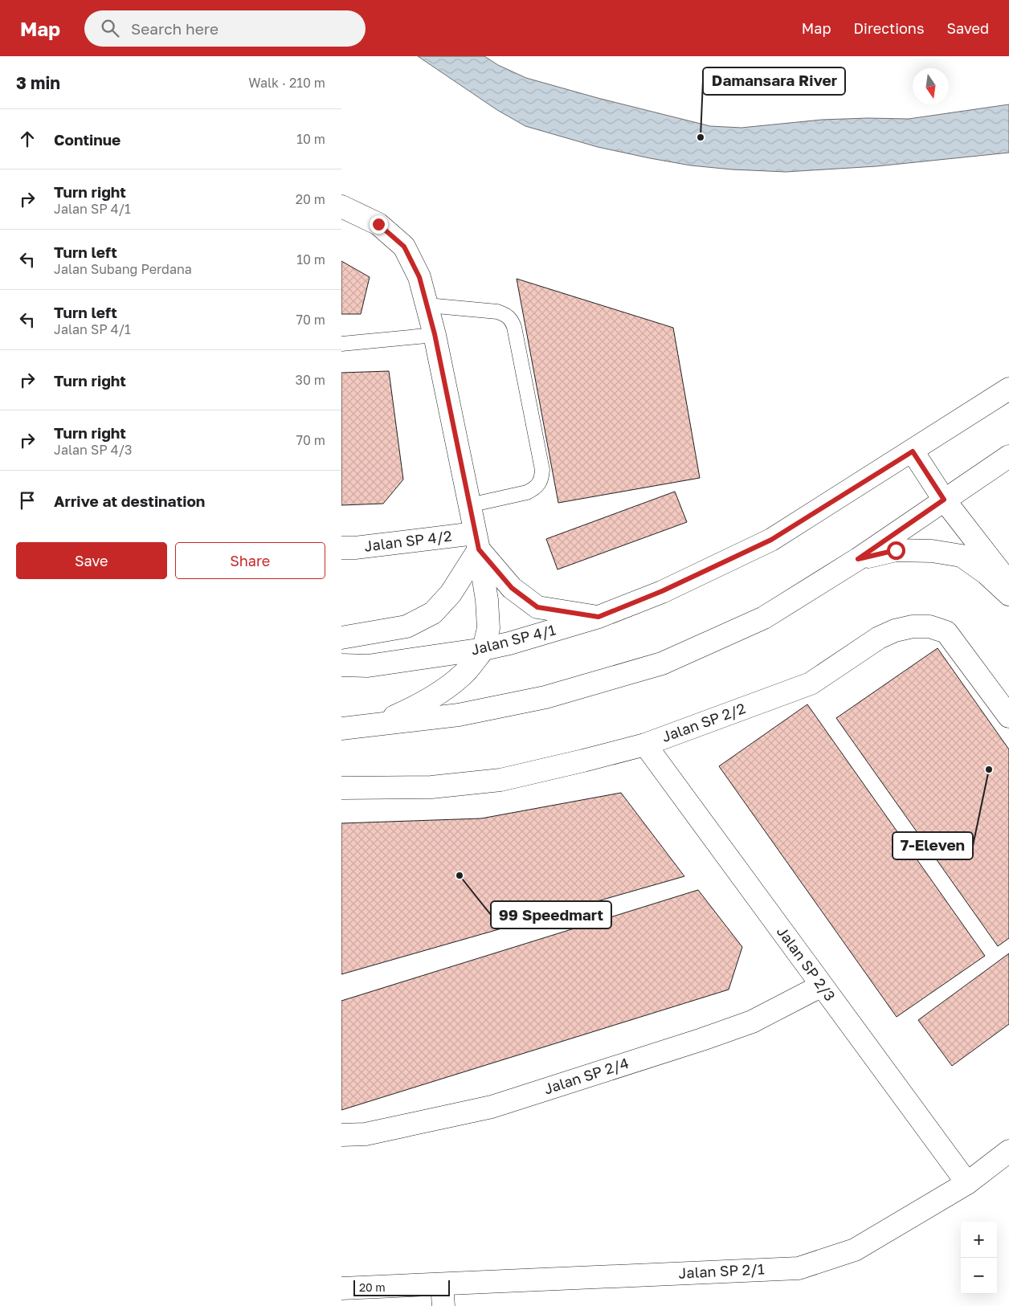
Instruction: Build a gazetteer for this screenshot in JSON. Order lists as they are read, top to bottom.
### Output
{
  "streets": {
    "street": [
      "Jalan SP 4/2",
      "Jalan SP 4/1",
      "Jalan SP 2/2",
      "Jalan SP 2/3",
      "Jalan SP 2/4",
      "Jalan SP 2/1"
    ]
  },
  "crossings": [
    ["Jalan SP 2/2", "Jalan SP 2/3"],
    ["Jalan SP 2/3", "Jalan SP 2/4"],
    ["Jalan SP 2/3", "Jalan SP 2/1"]
  ],
  "places": ["Damansara River", "7-Eleven", "99 Speedmart"],
  "scale_bar": "20 m",
  "north": "bottom",
  "page": {
    "header": "Map",
    "search": "Search here",
    "nav": ["Map", "Directions", "Saved"],
    "heading": ["3 min", "Walk · 210 m"],
    "list": [
      ["Continue", "10 m"],
      ["Turn right", "Jalan SP 4/1", "20 m"],
      ["Turn left", "Jalan Subang Perdana", "10 m"],
      ["Turn left", "Jalan SP 4/1", "70 m"],
      ["Turn right", "30 m"],
      ["Turn right", "Jalan SP 4/3", "70 m"],
      "Arrive at destination"
    ],
    "buttons": ["Save", "Share"],
    "map_buttons": ["+", "−"],
    "scale": "20 m"
  }
}
